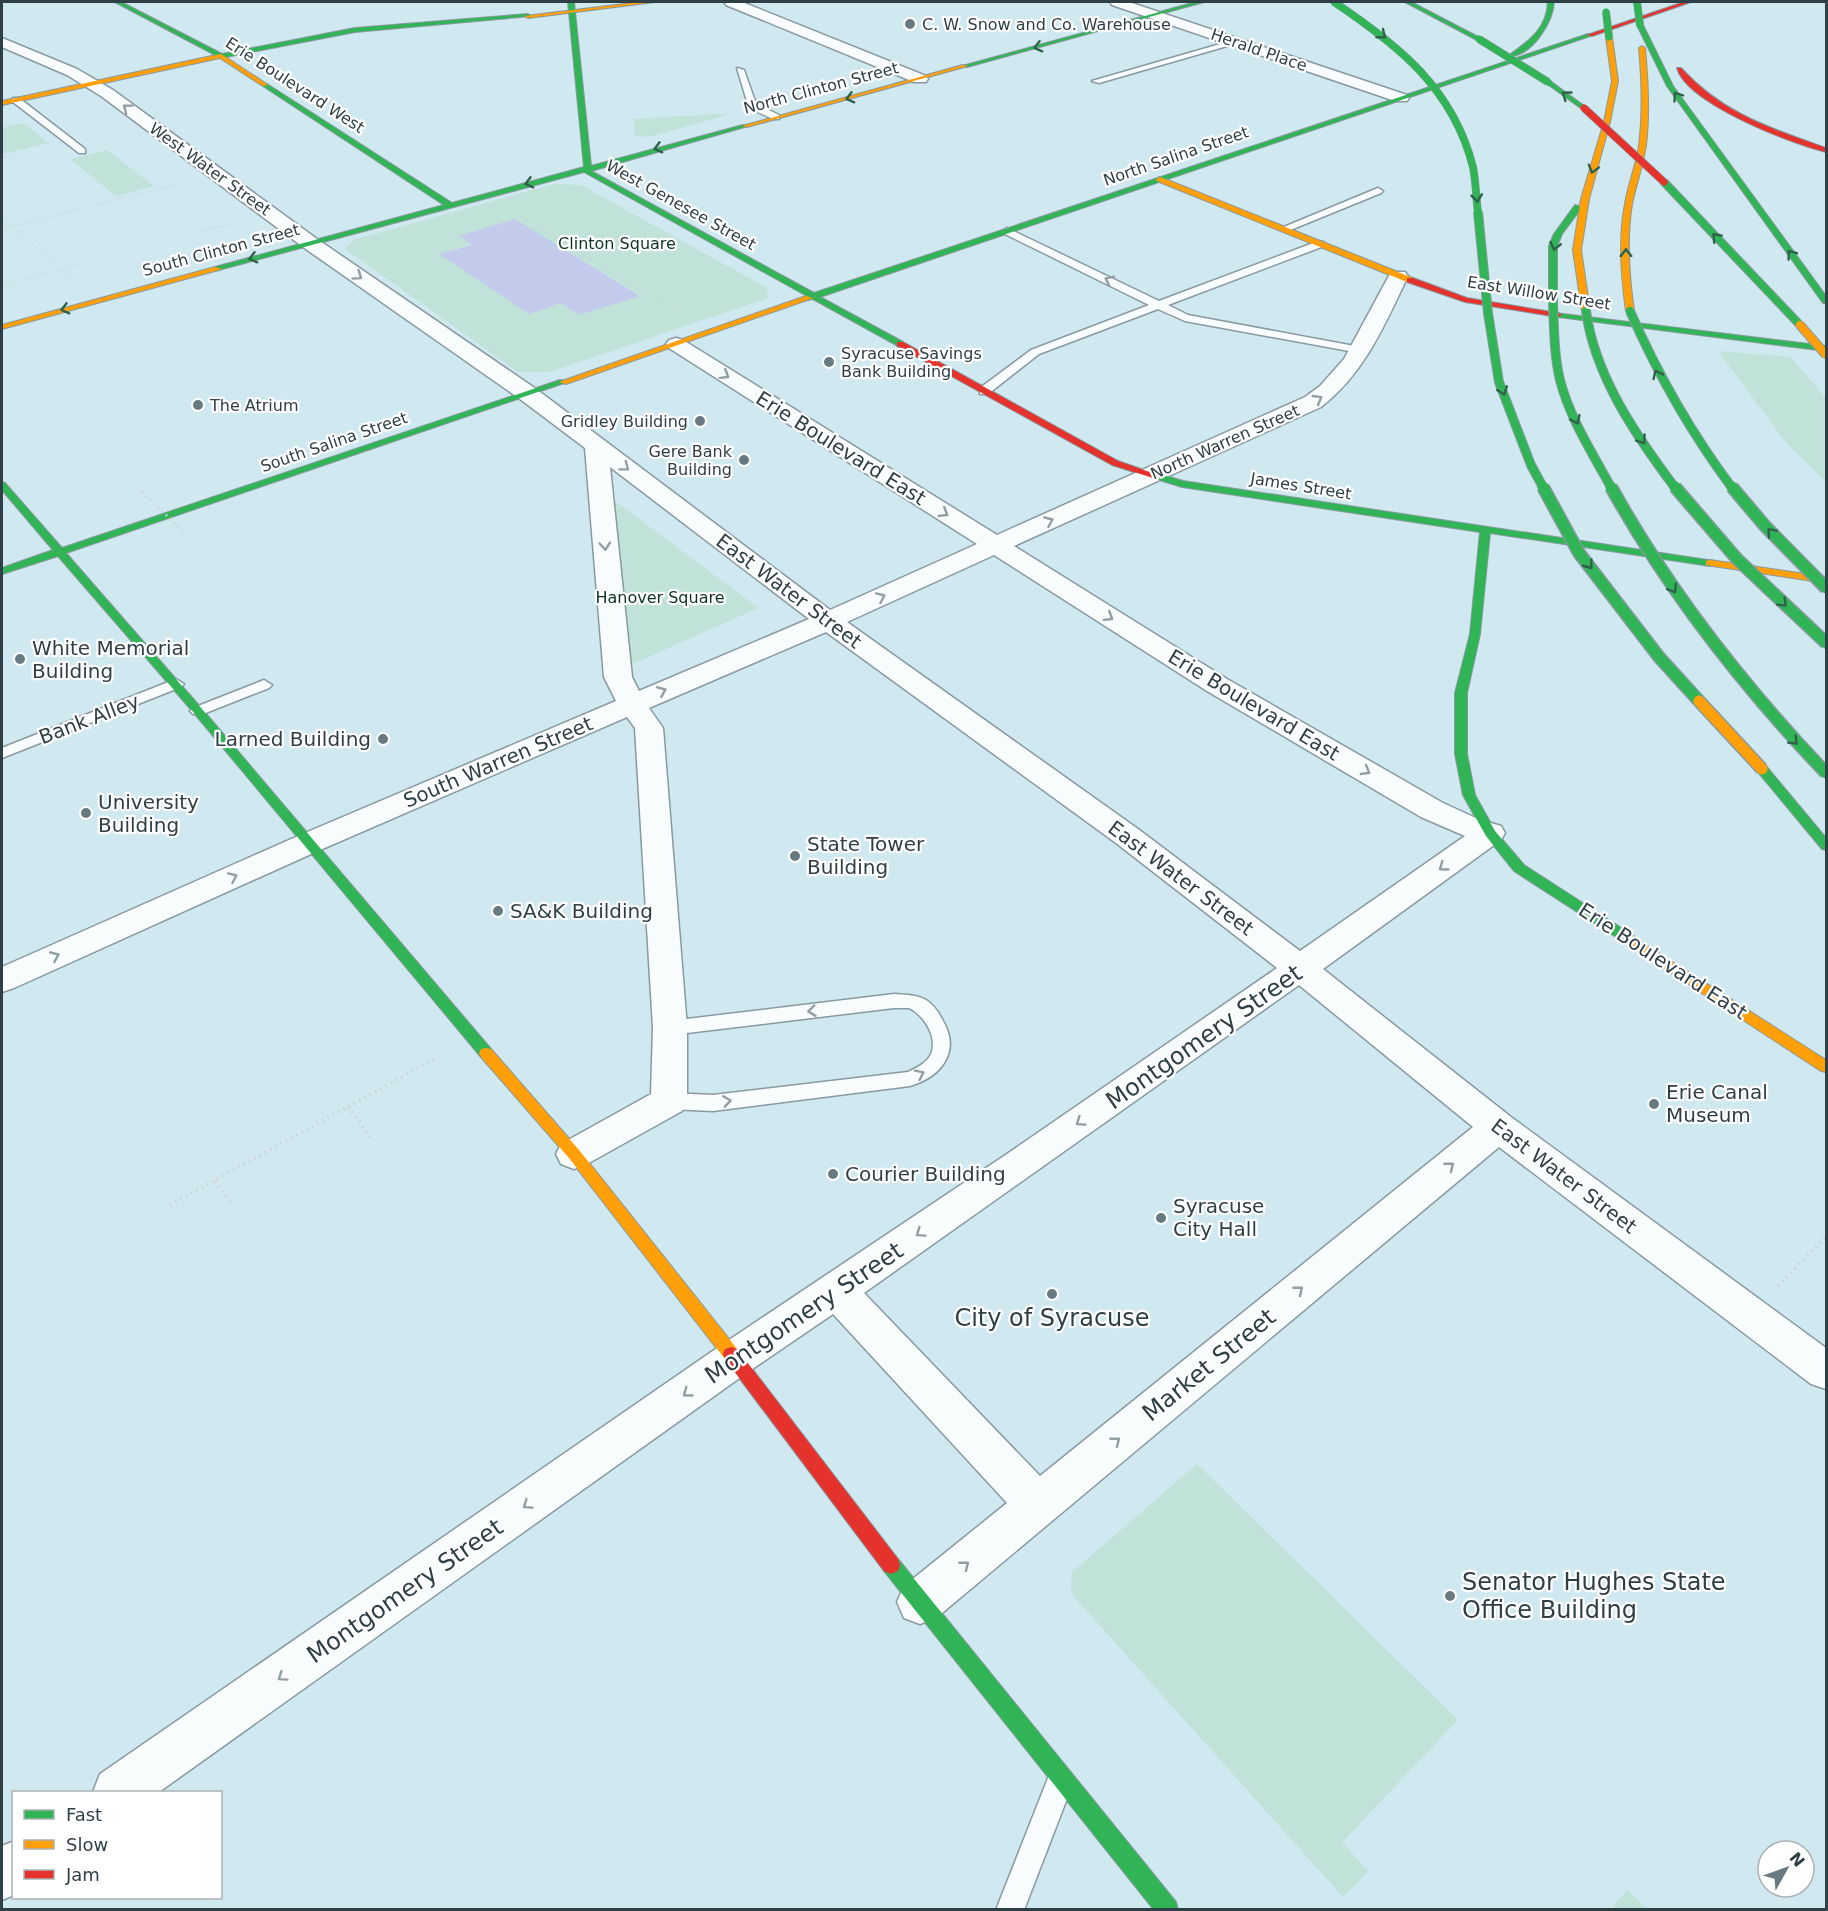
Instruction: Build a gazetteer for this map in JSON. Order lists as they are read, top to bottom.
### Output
{
  "streets": {
    "main road": [
      "Erie Boulevard West",
      "North Clinton Street",
      "North Salina Street",
      "West Genesee Street",
      "South Clinton Street",
      "East Willow Street",
      "South Salina Street",
      "Erie Boulevard East",
      "James Street"
    ],
    "street": [
      "Herald Place",
      "West Water Street",
      "North Warren Street",
      "East Water Street",
      "South Warren Street",
      "Montgomery Street",
      "Market Street"
    ],
    "lane": ["Bank Alley"]
  },
  "crossings": [
    ["Herald Place", "North Clinton Street"],
    ["Herald Place", "North Salina Street"],
    ["Erie Boulevard West", "North Clinton Street"],
    ["Erie Boulevard West", "South Clinton Street"],
    ["North Clinton Street", "West Genesee Street"],
    ["North Clinton Street", "South Clinton Street"],
    ["North Salina Street", "West Genesee Street"],
    ["North Salina Street", "East Willow Street"],
    ["North Salina Street", "South Salina Street"],
    ["North Salina Street", "Erie Boulevard East"],
    ["North Salina Street", "James Street"],
    ["West Water Street", "South Clinton Street"],
    ["West Water Street", "South Salina Street"],
    ["West Water Street", "East Water Street"],
    ["West Genesee Street", "James Street"],
    ["East Willow Street", "North Warren Street"],
    ["South Salina Street", "Erie Boulevard East"],
    ["South Salina Street", "East Water Street"],
    ["North Warren Street", "Erie Boulevard East"],
    ["North Warren Street", "James Street"],
    ["North Warren Street", "South Warren Street"],
    ["Erie Boulevard East", "South Warren Street"],
    ["Erie Boulevard East", "Montgomery Street"],
    ["East Water Street", "South Warren Street"],
    ["East Water Street", "Montgomery Street"],
    ["East Water Street", "Market Street"]
  ],
  "one_way": [
    "North Clinton Street",
    "South Clinton Street",
    "North Warren Street",
    "Erie Boulevard East",
    "South Warren Street",
    "Montgomery Street",
    "Market Street"
  ],
  "parks": ["Clinton Square", "Hanover Square"],
  "places": [
    "C. W. Snow and Co. Warehouse",
    "Syracuse Savings Bank Building",
    "The Atrium",
    "Gridley Building",
    "Gere Bank Building",
    "White Memorial Building",
    "Larned Building",
    "University Building",
    "State Tower Building",
    "SA&K Building",
    "Erie Canal Museum",
    "Courier Building",
    "Syracuse City Hall",
    "City of Syracuse",
    "Senator Hughes State Office Building"
  ],
  "legend": ["Fast", "Slow", "Jam"],
  "north": "top right"
}
